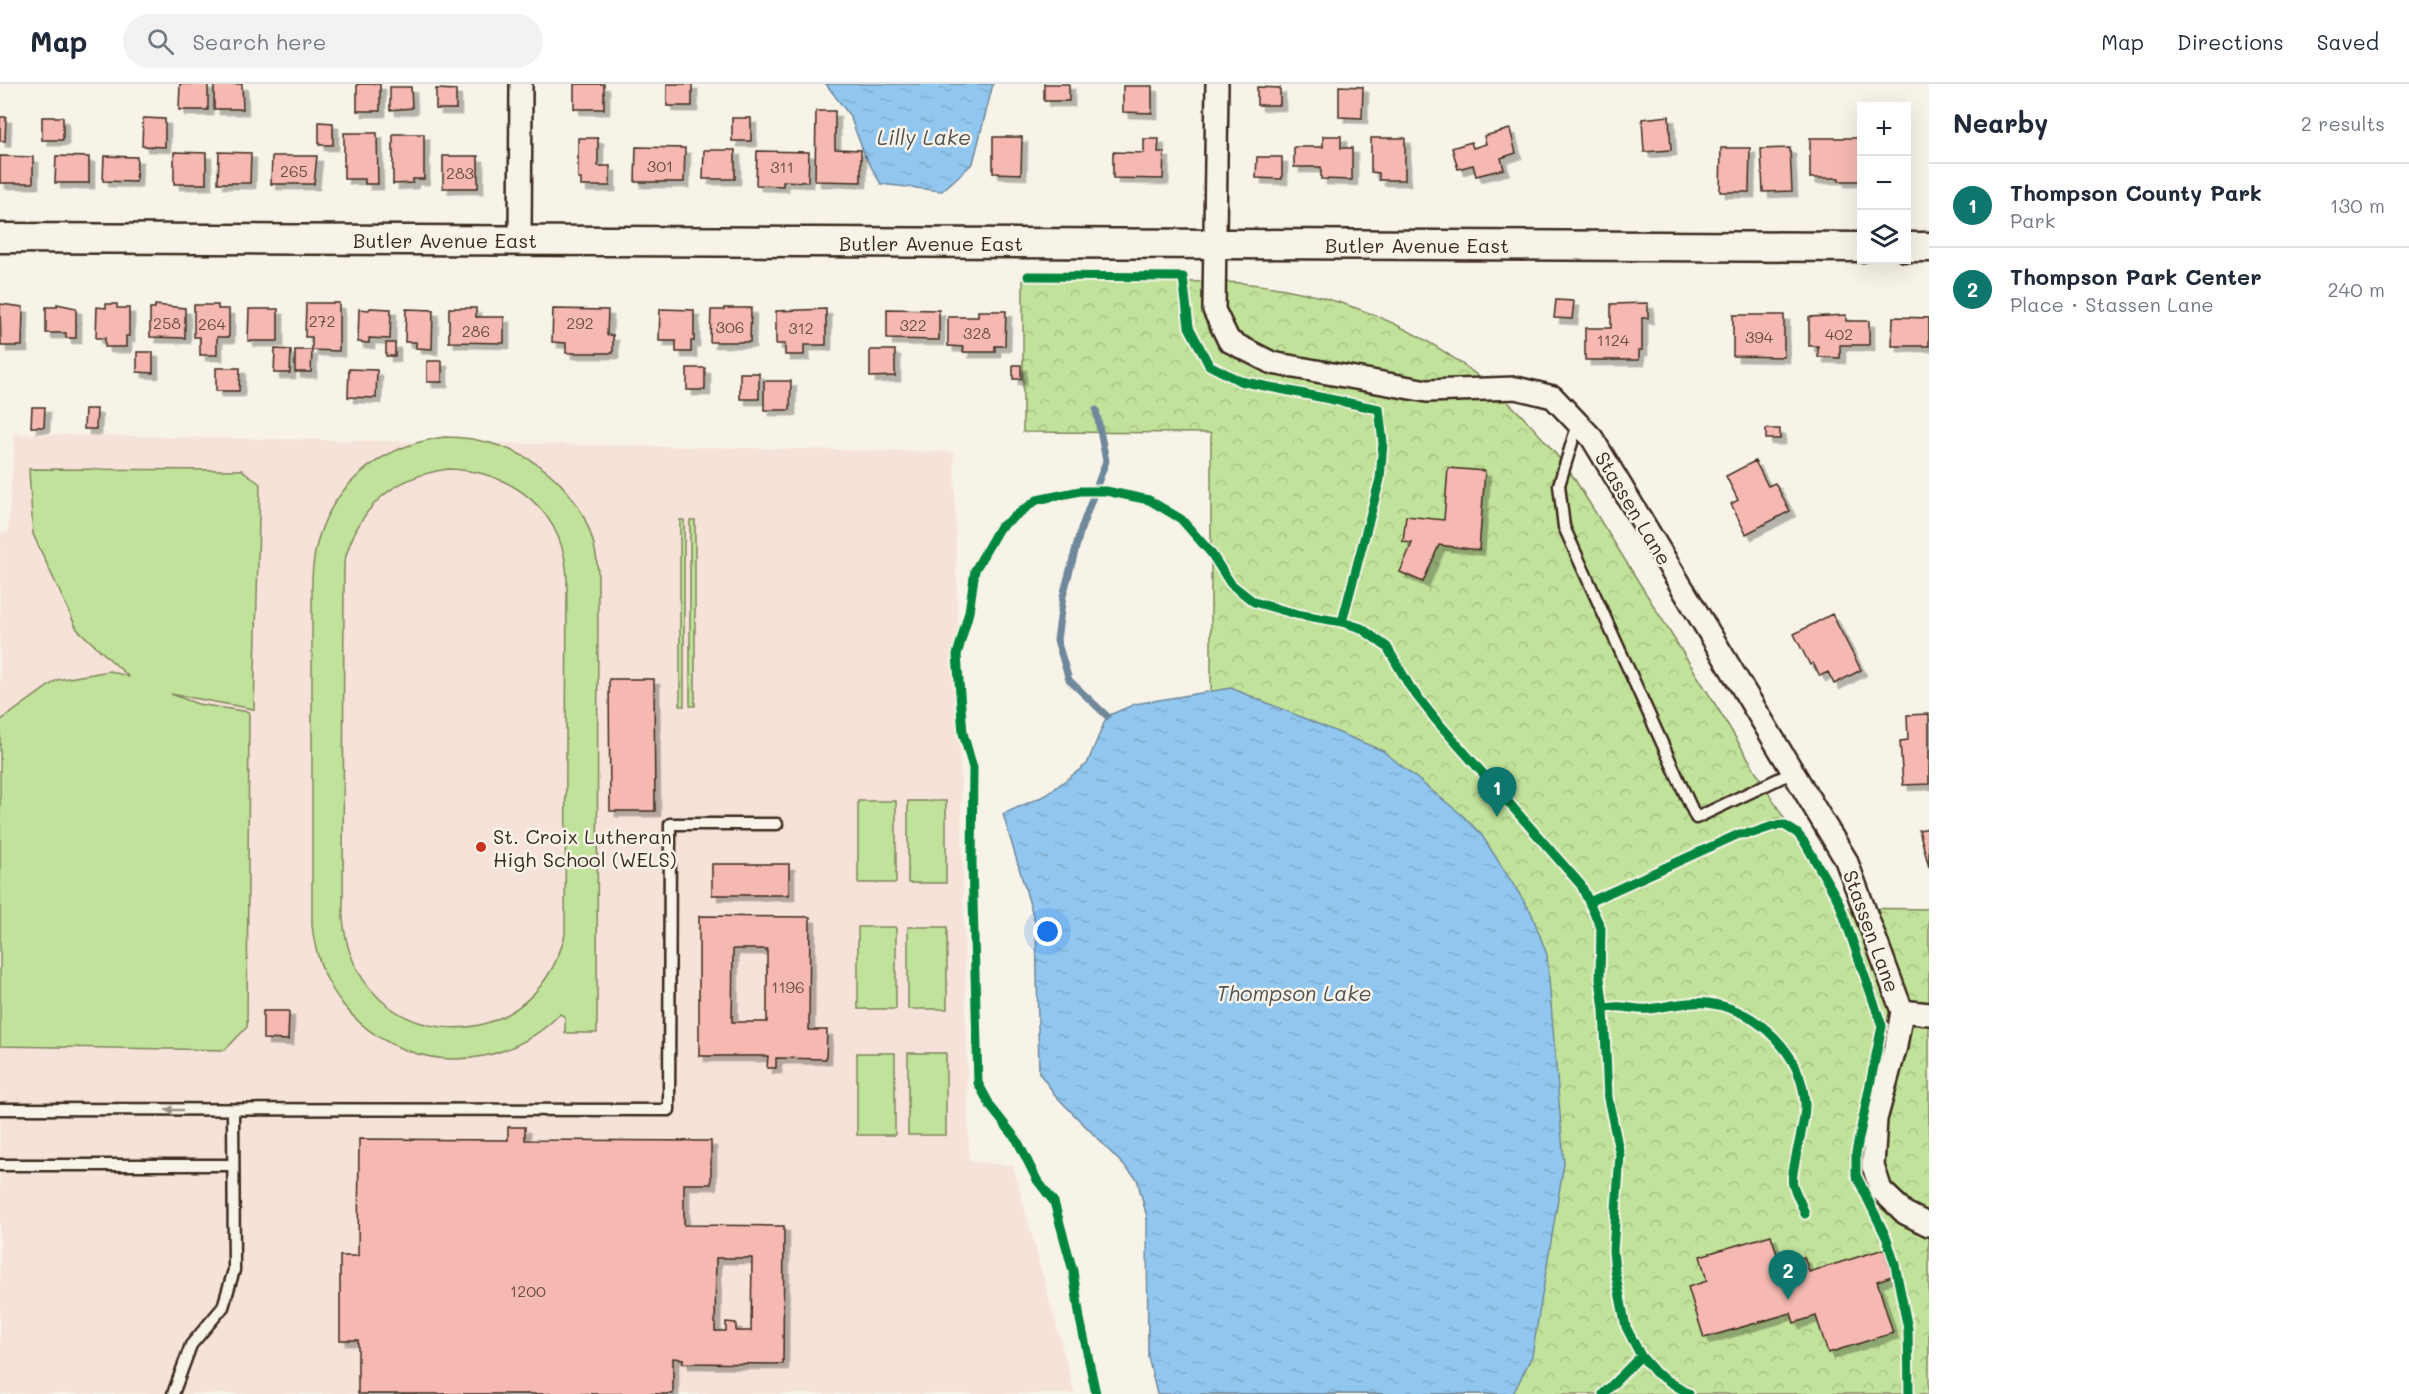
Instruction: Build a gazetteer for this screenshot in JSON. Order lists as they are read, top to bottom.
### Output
{
  "streets": {
    "street": ["Butler Avenue East", "Stassen Lane"]
  },
  "crossings": [
    ["Butler Avenue East", "Stassen Lane"]
  ],
  "water": ["Lilly Lake", "Thompson Lake"],
  "places": ["St. Croix Lutheran High School (WELS)"],
  "house_numbers": [
    "301",
    "311",
    "265",
    "283",
    "272",
    "258",
    "292",
    "264",
    "322",
    "306",
    "312",
    "286",
    "328",
    "402",
    "394",
    "1124",
    "1196",
    "1200"
  ],
  "page": {
    "header": "Map",
    "search": "Search here",
    "nav": ["Map", "Directions", "Saved"],
    "heading": ["Nearby", "2 results"],
    "map_buttons": ["+", "−"],
    "list": [
      {
        "mark": "1",
        "name": "Thompson County Park",
        "note": "Park",
        "value": "130 m"
      },
      {
        "mark": "2",
        "name": "Thompson Park Center",
        "note": "Place · Stassen Lane",
        "value": "240 m"
      }
    ],
    "pins": ["1", "2"]
  }
}
